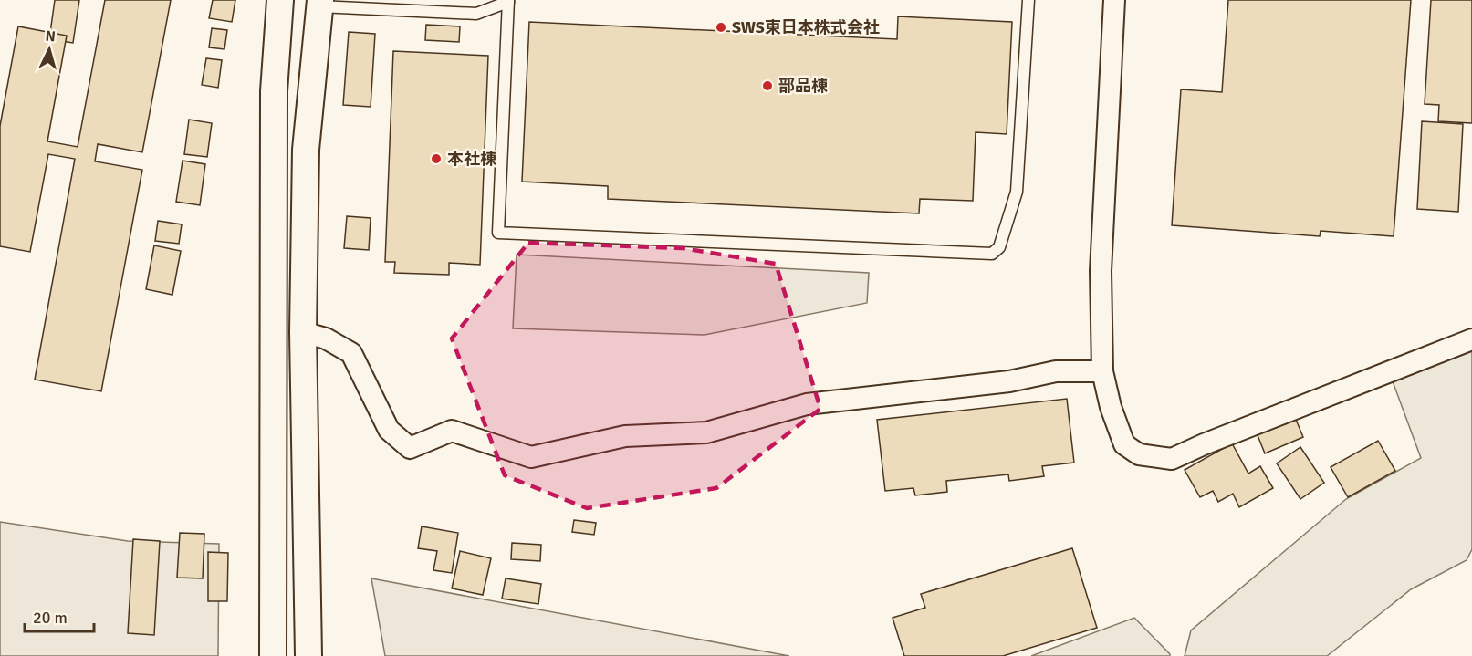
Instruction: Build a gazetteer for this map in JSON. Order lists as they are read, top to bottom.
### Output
{
  "places": ["SWS東日本株式会社", "部品棟", "本社棟"],
  "scale_bar": "20 m",
  "north": "top"
}
